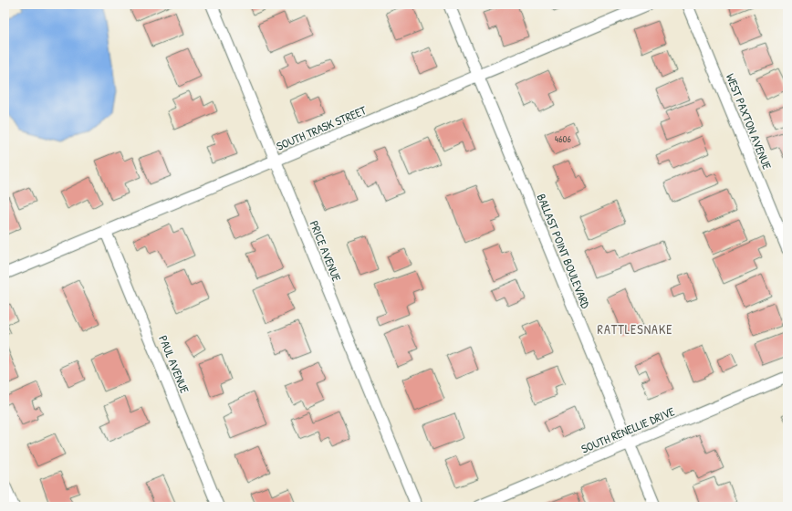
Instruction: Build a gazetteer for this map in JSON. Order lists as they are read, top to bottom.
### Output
{
  "streets": {
    "street": [
      "WEST PAXTON AVENUE",
      "SOUTH TRASK STREET",
      "PRICE AVENUE",
      "BALLAST POINT BOULEVARD",
      "PAUL AVENUE",
      "SOUTH RENELLIE DRIVE"
    ]
  },
  "crossings": [
    ["SOUTH TRASK STREET", "PRICE AVENUE"],
    ["SOUTH TRASK STREET", "BALLAST POINT BOULEVARD"],
    ["SOUTH TRASK STREET", "PAUL AVENUE"],
    ["BALLAST POINT BOULEVARD", "SOUTH RENELLIE DRIVE"]
  ],
  "districts": ["RATTLESNAKE"],
  "house_numbers": ["4606"]
}
